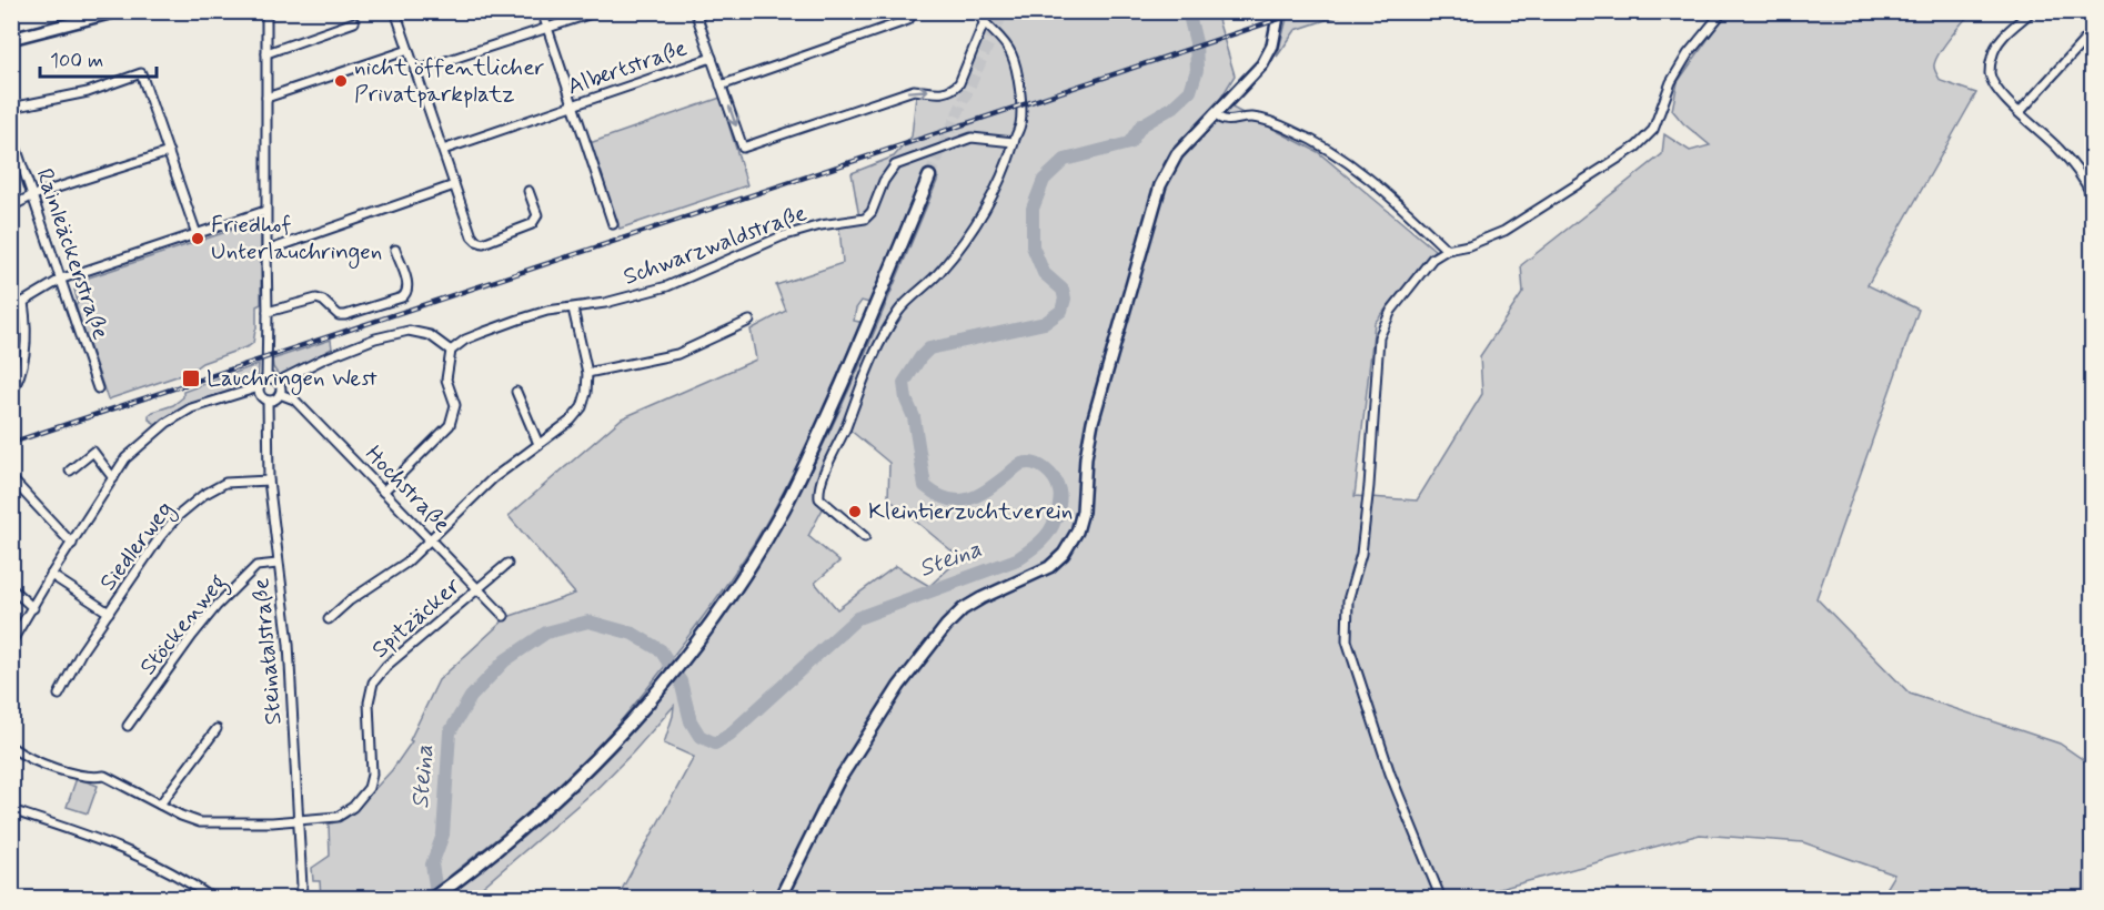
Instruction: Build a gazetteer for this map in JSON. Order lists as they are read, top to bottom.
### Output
{
  "streets": {
    "street": [
      "Albertstraße",
      "Schwarzwaldstraße",
      "Rainleäckerstraße",
      "Hochstraße",
      "Siedlerweg",
      "Spitzäcker",
      "Stöckenweg",
      "Steinatalstraße"
    ]
  },
  "crossings": [
    ["Hochstraße", "Spitzäcker"],
    ["Hochstraße", "Steinatalstraße"],
    ["Siedlerweg", "Steinatalstraße"],
    ["Spitzäcker", "Steinatalstraße"],
    ["Stöckenweg", "Steinatalstraße"]
  ],
  "water": ["Steina"],
  "places": {
    "other": ["nicht öffentlicher Privatparkplatz", "Friedhof Unterlauchringen", "Kleintierzuchtverein"],
    "transit": ["Lauchringen West"]
  },
  "scale_bar": "100 m"
}
